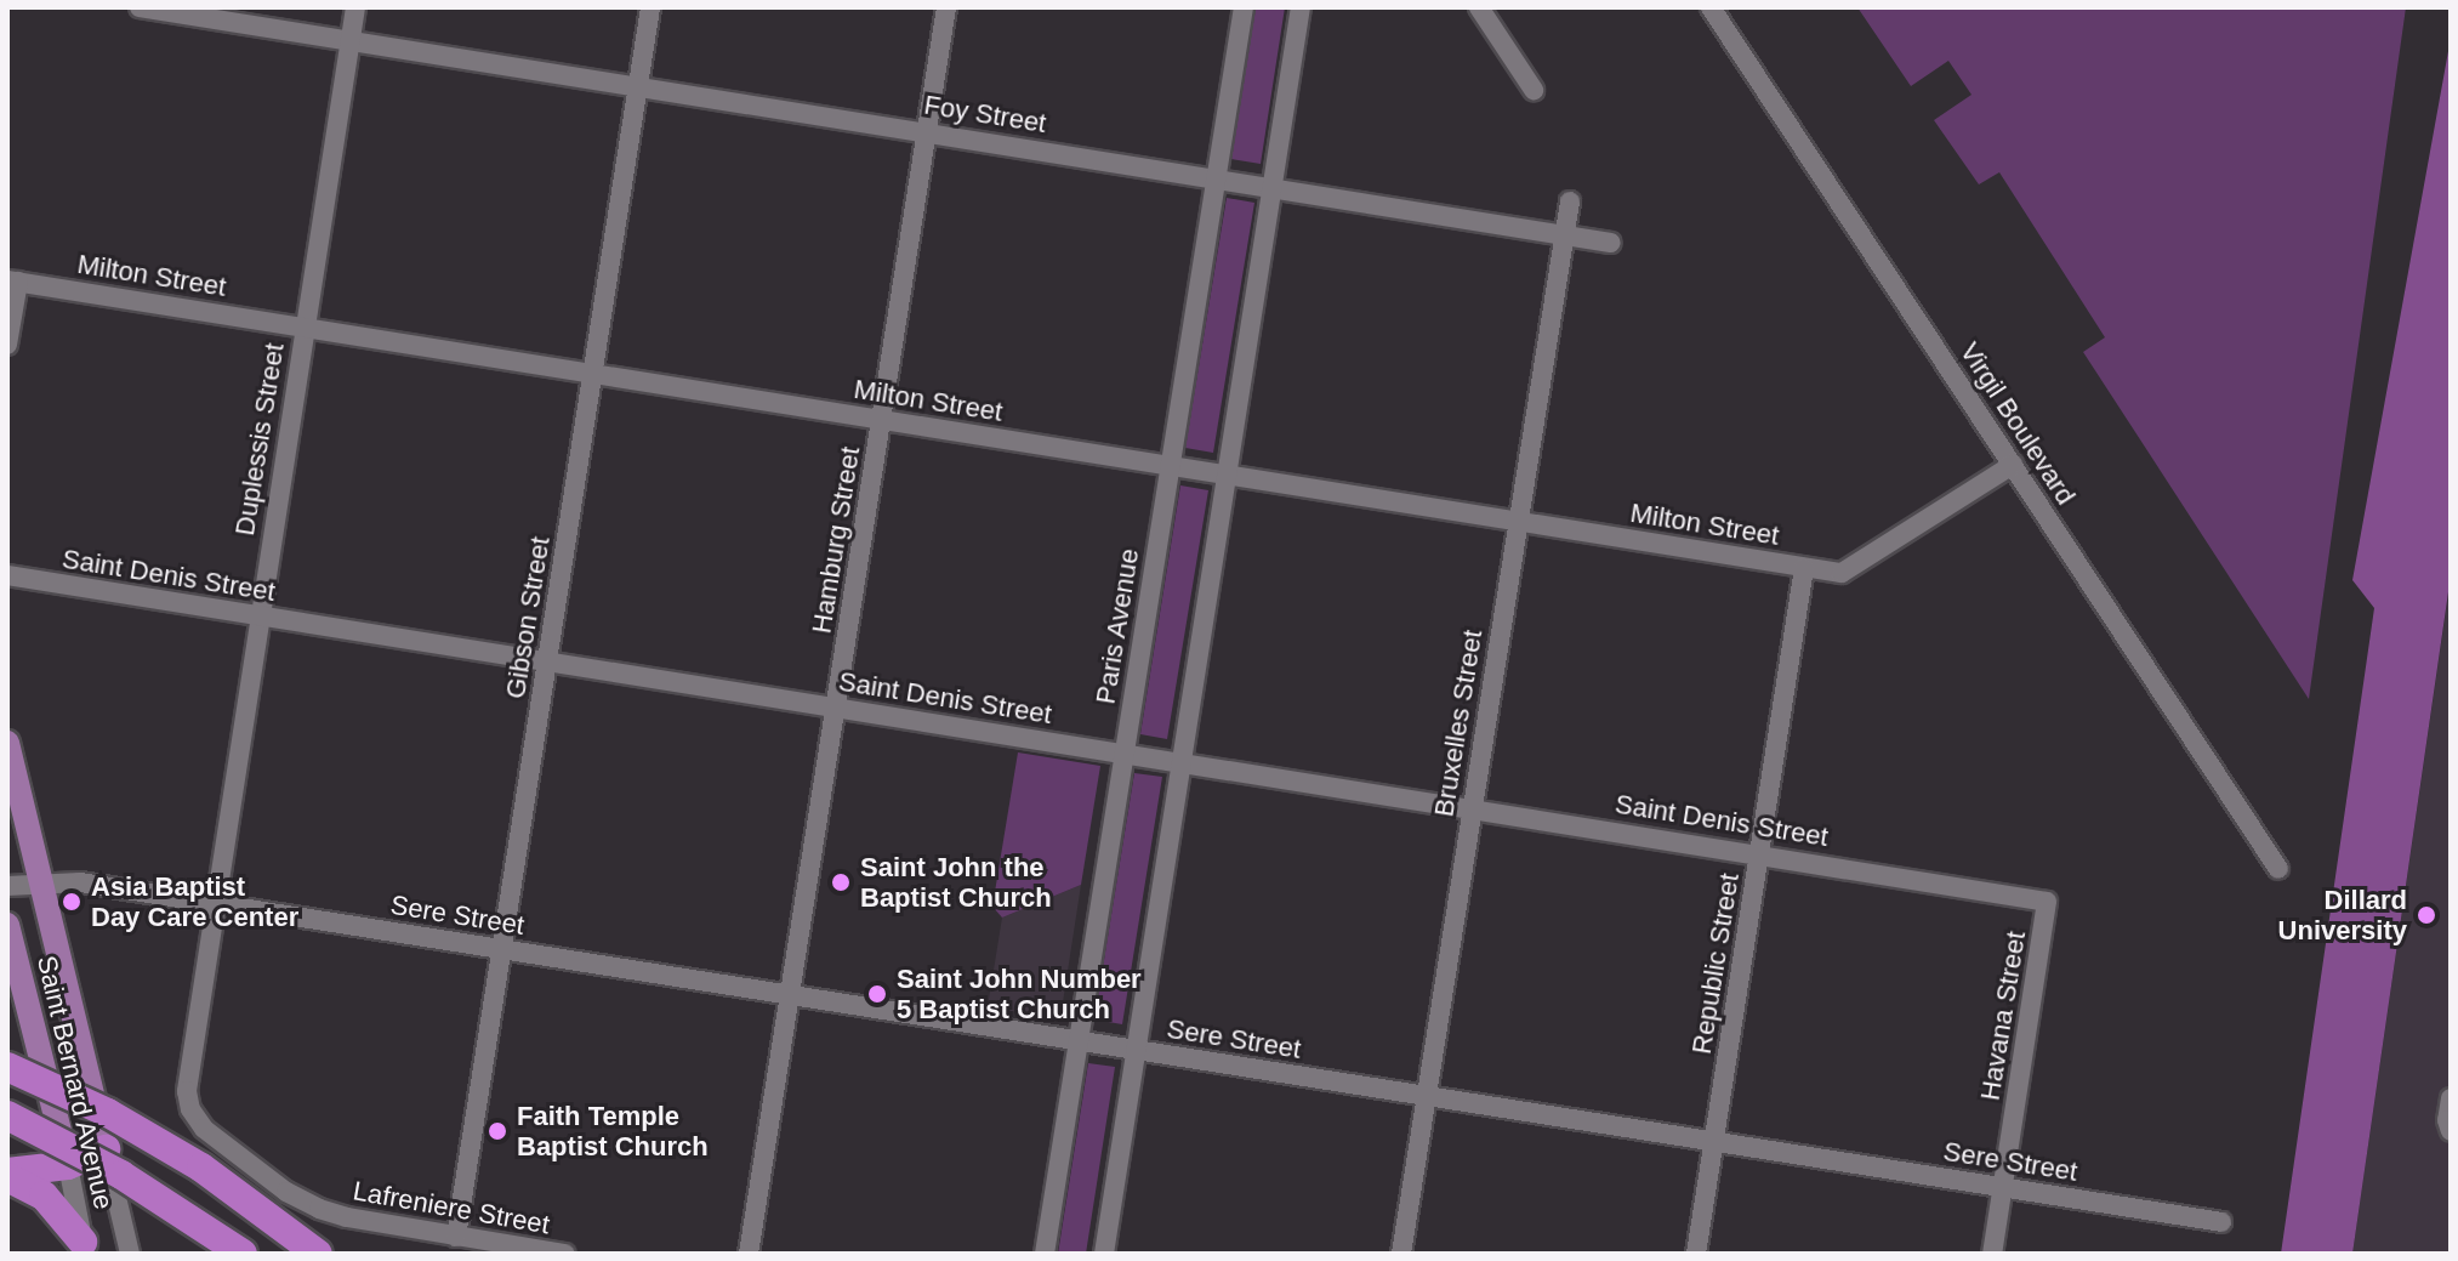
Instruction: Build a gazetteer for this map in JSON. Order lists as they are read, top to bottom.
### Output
{
  "streets": {
    "main road": ["Saint Bernard Avenue"],
    "street": [
      "Foy Street",
      "Milton Street",
      "Virgil Boulevard",
      "Duplessis Street",
      "Hamburg Street",
      "Saint Denis Street",
      "Gibson Street",
      "Paris Avenue",
      "Bruxelles Street",
      "Sere Street",
      "Republic Street",
      "Havana Street",
      "Lafreniere Street"
    ]
  },
  "crossings": [
    ["Foy Street", "Duplessis Street"],
    ["Foy Street", "Hamburg Street"],
    ["Foy Street", "Gibson Street"],
    ["Foy Street", "Paris Avenue"],
    ["Foy Street", "Bruxelles Street"],
    ["Milton Street", "Virgil Boulevard"],
    ["Milton Street", "Duplessis Street"],
    ["Milton Street", "Hamburg Street"],
    ["Milton Street", "Gibson Street"],
    ["Milton Street", "Paris Avenue"],
    ["Milton Street", "Bruxelles Street"],
    ["Milton Street", "Republic Street"],
    ["Duplessis Street", "Saint Denis Street"],
    ["Duplessis Street", "Sere Street"],
    ["Duplessis Street", "Lafreniere Street"],
    ["Hamburg Street", "Saint Denis Street"],
    ["Hamburg Street", "Sere Street"],
    ["Saint Denis Street", "Gibson Street"],
    ["Saint Denis Street", "Paris Avenue"],
    ["Saint Denis Street", "Bruxelles Street"],
    ["Saint Denis Street", "Republic Street"],
    ["Saint Denis Street", "Havana Street"],
    ["Gibson Street", "Sere Street"],
    ["Gibson Street", "Lafreniere Street"],
    ["Paris Avenue", "Sere Street"],
    ["Bruxelles Street", "Sere Street"],
    ["Sere Street", "Republic Street"],
    ["Sere Street", "Havana Street"],
    ["Sere Street", "Saint Bernard Avenue"]
  ],
  "places": [
    "Saint John the Baptist Church",
    "Asia Baptist Day Care Center",
    "Dillard University",
    "Saint John Number 5 Baptist Church",
    "Faith Temple Baptist Church"
  ]
}
